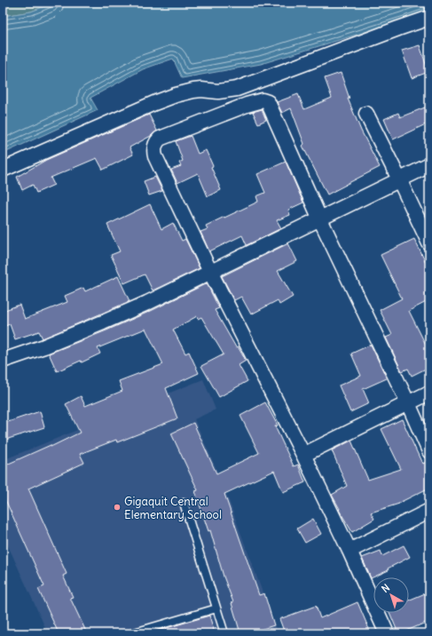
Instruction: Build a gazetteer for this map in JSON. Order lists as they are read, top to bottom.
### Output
{
  "places": ["Gigaquit Central Elementary School"],
  "north": "top left"
}
